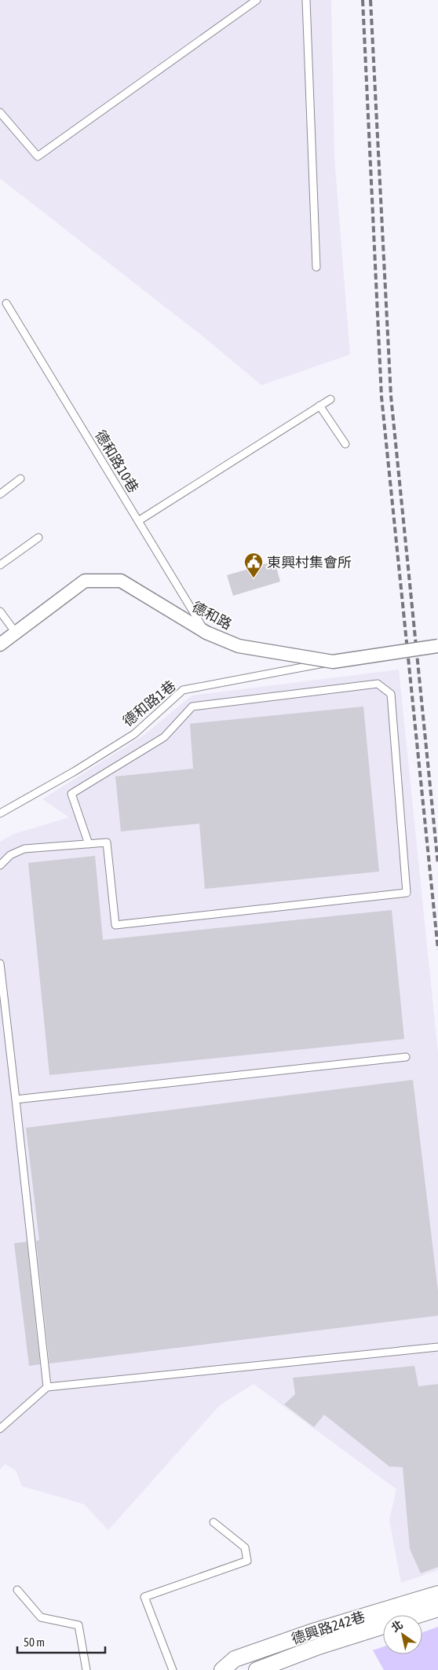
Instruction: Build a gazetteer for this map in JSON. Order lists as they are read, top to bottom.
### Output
{
  "streets": {
    "street": ["德和路", "德興路242巷"],
    "lane": ["德和路10巷", "德和路1巷"]
  },
  "crossings": [
    ["德和路10巷", "德和路"],
    ["德和路", "德和路1巷"]
  ],
  "places": {
    "public building": ["東興村集會所"]
  },
  "scale_bar": "50 m",
  "north": "top left"
}
